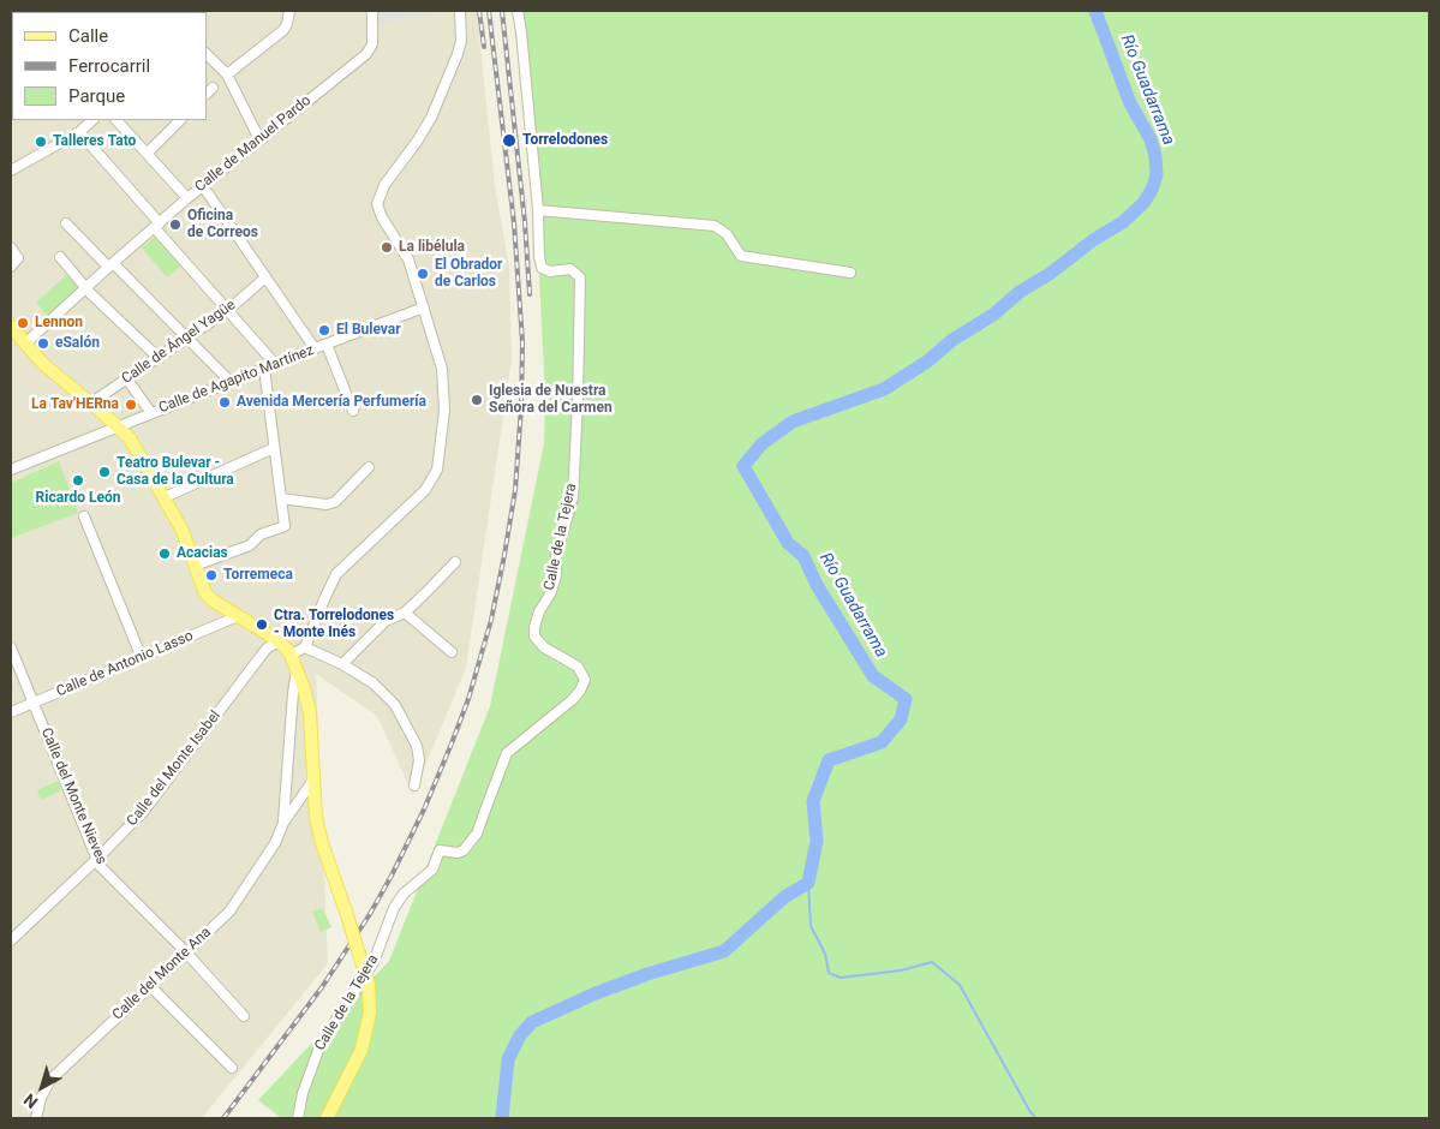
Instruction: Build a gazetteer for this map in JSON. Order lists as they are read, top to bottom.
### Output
{
  "streets": {
    "street": [
      "Calle de Manuel Pardo",
      "Calle de Ángel Yagüe",
      "Calle de Agapito Martínez",
      "Calle de la Tejera",
      "Calle de Antonio Lasso",
      "Calle del Monte Isabel",
      "Calle del Monte Nieves",
      "Calle del Monte Ana"
    ]
  },
  "crossings": [
    ["Calle de Antonio Lasso", "Calle del Monte Nieves"],
    ["Calle del Monte Isabel", "Calle del Monte Nieves"],
    ["Calle del Monte Nieves", "Calle del Monte Ana"]
  ],
  "water": ["Río Guadarrama"],
  "places": [
    "Torrelodones",
    "Talleres Tato",
    "Oficina de Correos",
    "La libélula",
    "El Obrador de Carlos",
    "Lennon",
    "El Bulevar",
    "eSalón",
    "Iglesia de Nuestra Señora del Carmen",
    "Avenida Mercería Perfumería",
    "La Tav'HERna",
    "Teatro Bulevar - Casa de la Cultura",
    "Ricardo León",
    "Acacias",
    "Torremeca",
    "Ctra. Torrelodones - Monte Inés"
  ],
  "legend": ["Calle", "Ferrocarril", "Parque"],
  "north": "bottom left"
}
